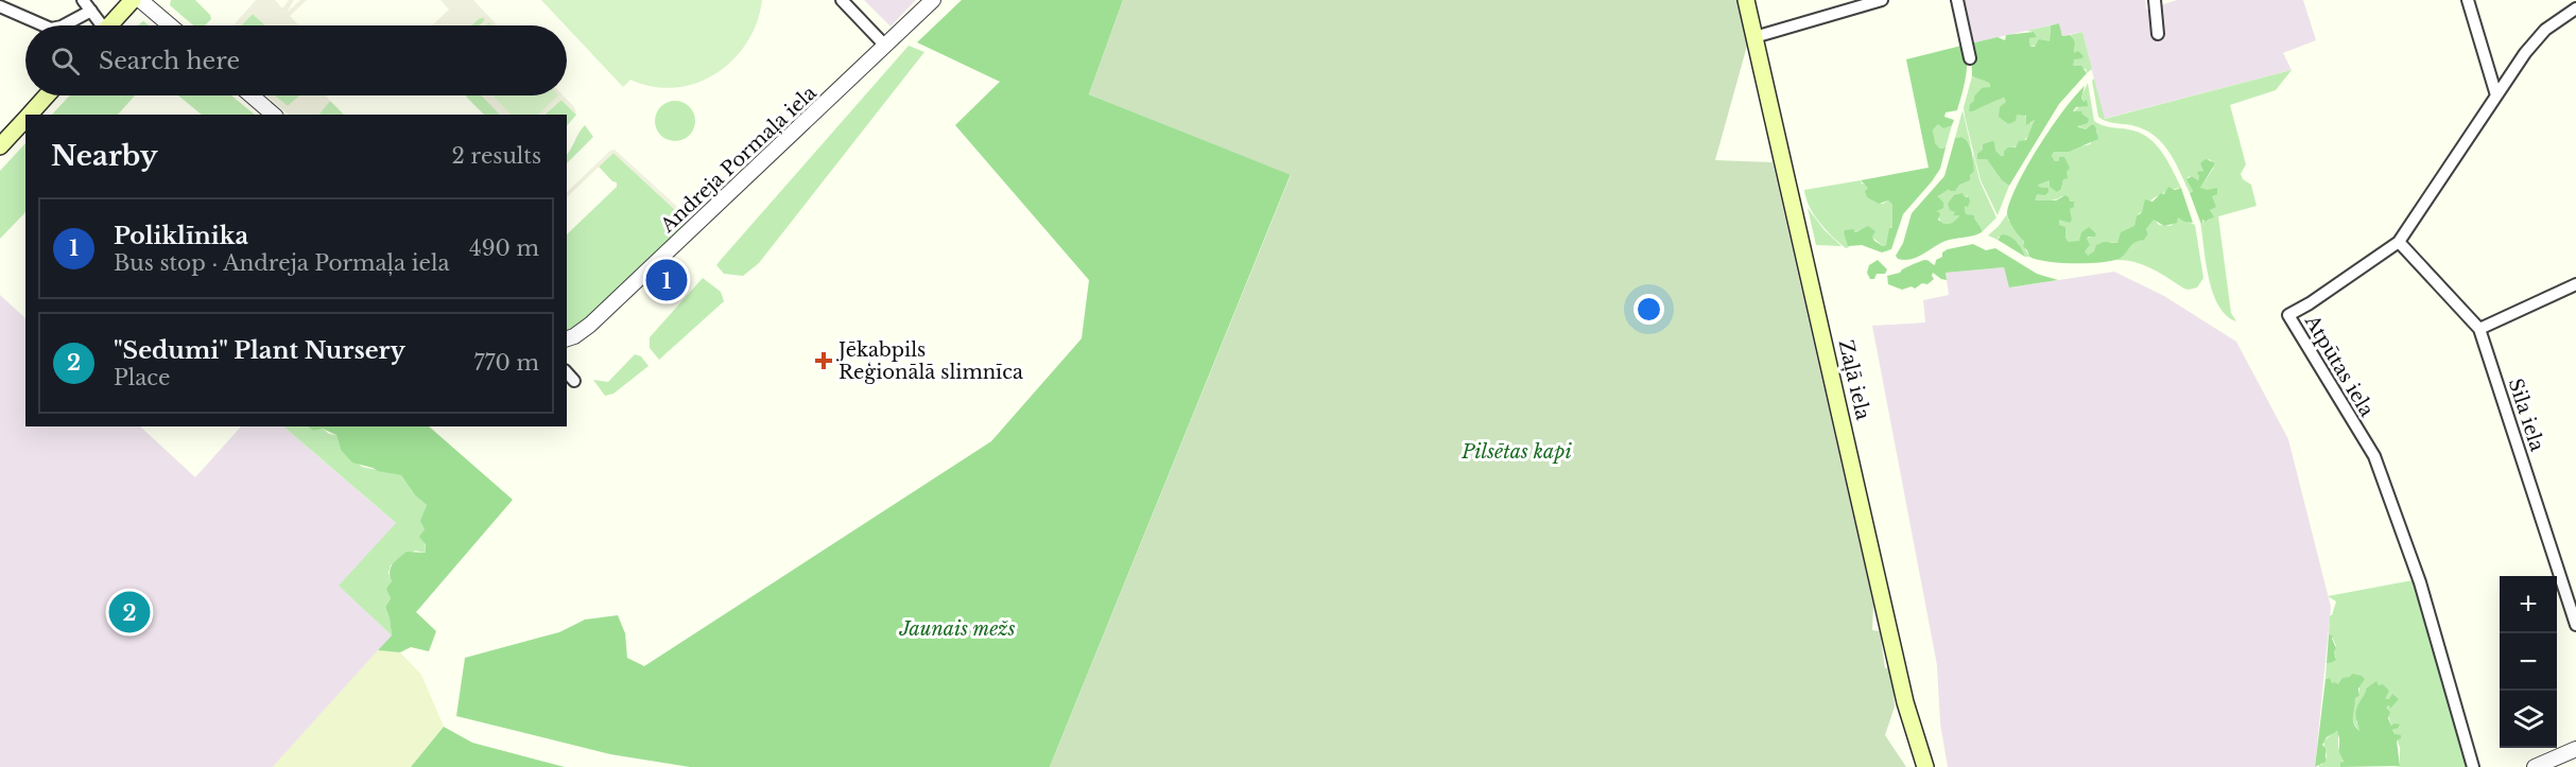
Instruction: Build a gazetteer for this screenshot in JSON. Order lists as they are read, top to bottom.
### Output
{
  "streets": {
    "main road": ["Zaļā iela"],
    "street": ["Andreja Pormaļa iela", "Atpūtas iela", "Sila iela"]
  },
  "crossings": [
    ["Atpūtas iela", "Sila iela"]
  ],
  "parks": ["Pilsētas kapi", "Jaunais mežs"],
  "places": {
    "health": ["Jēkabpils Reģionālā slimnīca"]
  },
  "page": {
    "search": "Search here",
    "heading": ["Nearby", "2 results"],
    "list": [
      {
        "mark": "1",
        "name": "Poliklīnika",
        "note": "Bus stop · Andreja Pormaļa iela",
        "value": "490 m"
      },
      {
        "mark": "2",
        "name": "\"Sedumi\" Plant Nursery",
        "note": "Place",
        "value": "770 m"
      }
    ],
    "pins": ["1", "2"],
    "map_buttons": ["+", "−"]
  }
}
